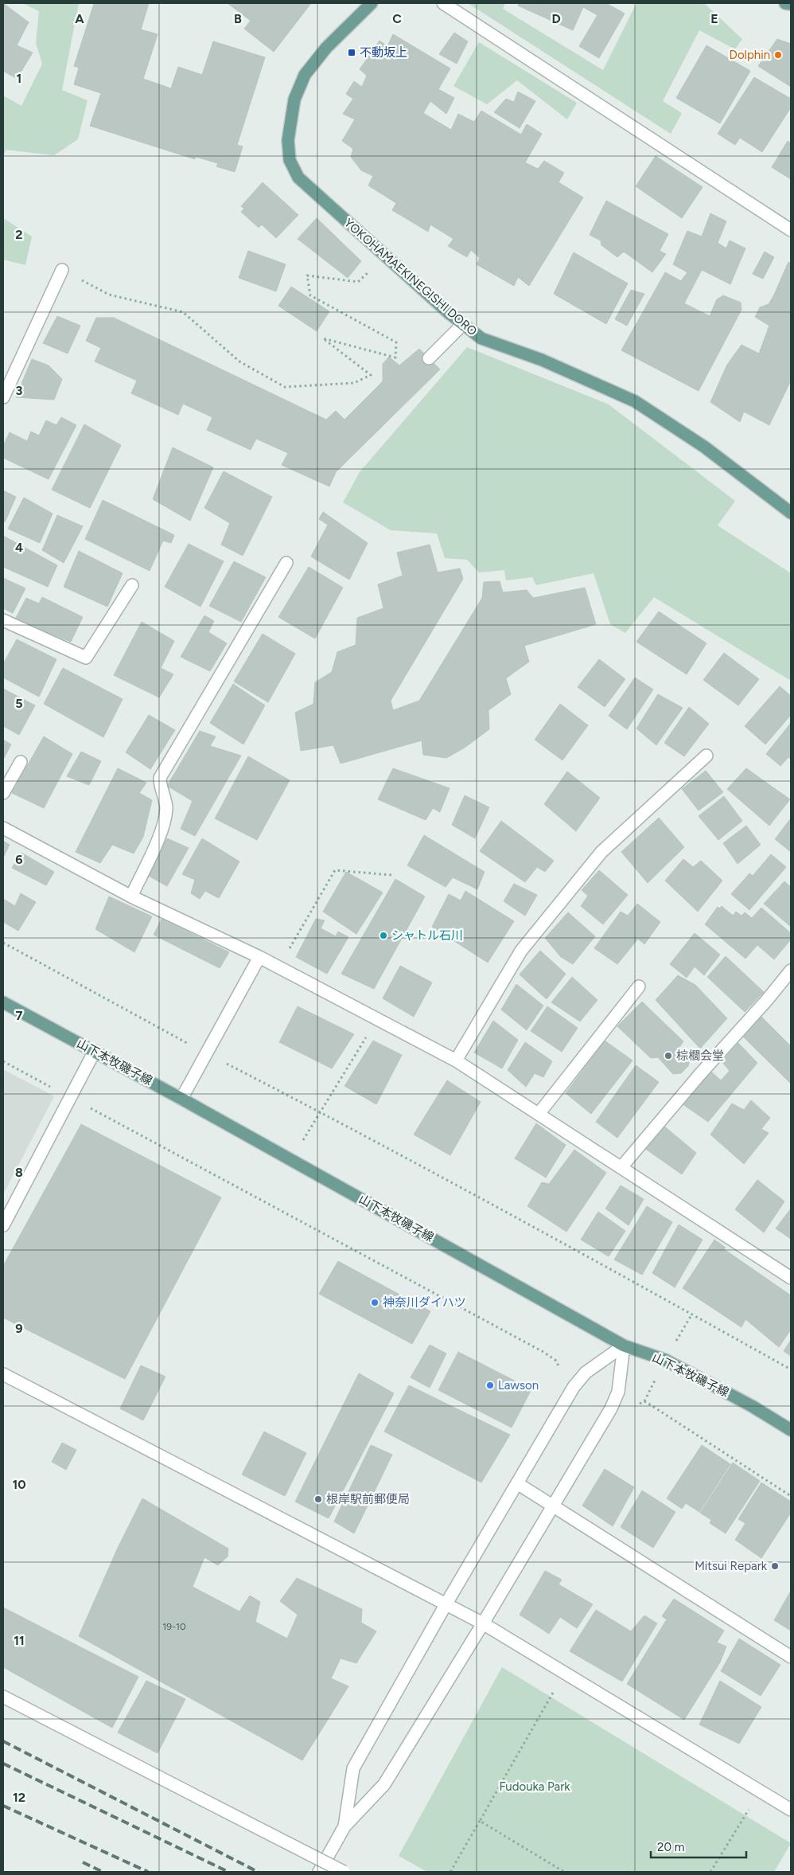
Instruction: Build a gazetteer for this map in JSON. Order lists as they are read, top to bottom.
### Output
{
  "streets": {
    "main road": ["YOKOHAMAEKINEGISHI DORO", "山下本牧磯子線"]
  },
  "parks": ["Fudouka Park"],
  "places": {
    "transit": ["不動坂上"],
    "other": [
      "Dolphin",
      "シャトル石川",
      "棕櫚会堂",
      "神奈川ダイハツ",
      "Lawson",
      "根岸駅前郵便局",
      "Mitsui Repark"
    ]
  },
  "house_numbers": ["19-10"],
  "scale_bar": "20 m",
  "grid": {
    "columns": [
      "A",
      "B",
      "C",
      "D",
      "E"
    ],
    "rows": [
      "1",
      "2",
      "3",
      "4",
      "5",
      "6",
      "7",
      "8",
      "9",
      "10",
      "11",
      "12"
    ]
  }
}
